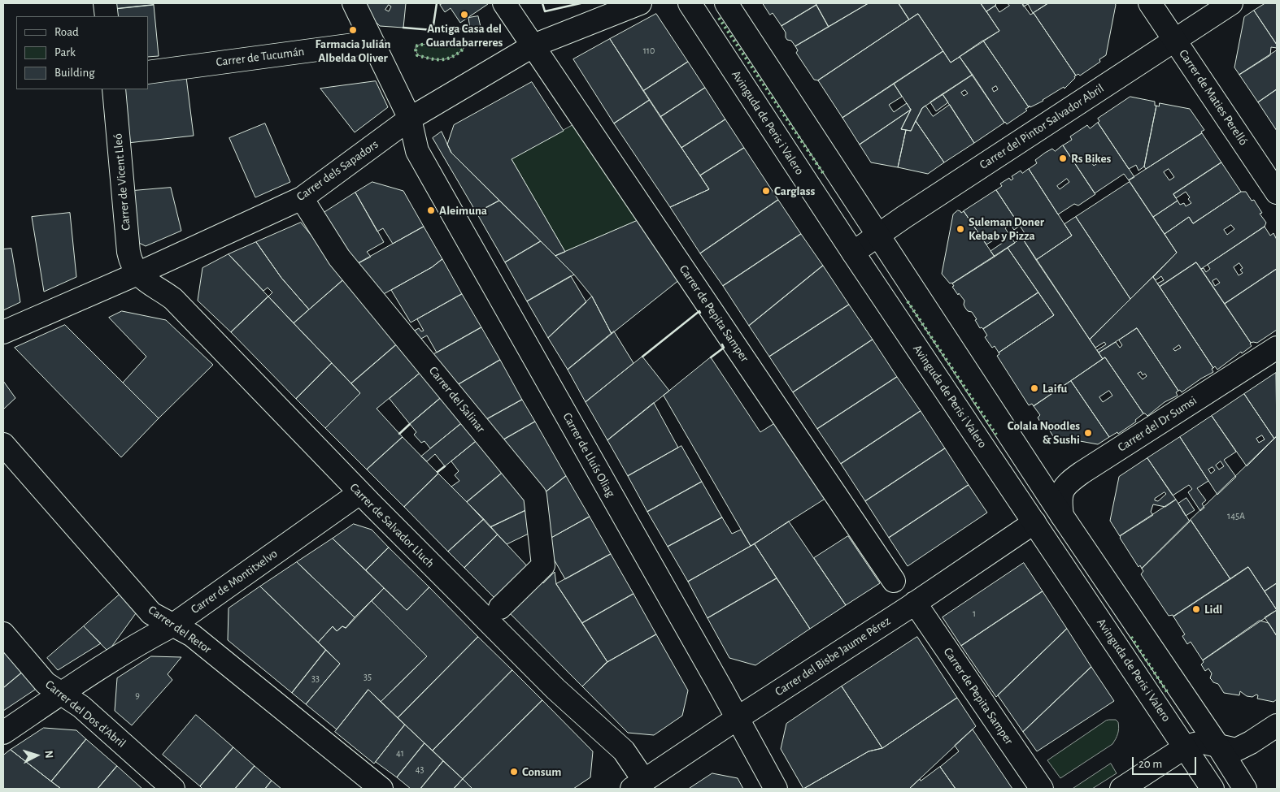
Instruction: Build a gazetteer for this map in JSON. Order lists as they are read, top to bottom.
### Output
{
  "streets": {
    "street": [
      "Carrer de Tucumán",
      "Carrer de Maties Perelló",
      "Avinguda de Peris i Valero",
      "Carrer del Pintor Salvador Abril",
      "Carrer dels Sapadors",
      "Carrer de Vicent Lleó",
      "Carrer de Pepita Samper",
      "Carrer del Salinar",
      "Carrer del Dr Sumsi",
      "Carrer de Lluís Oliag",
      "Carrer de Salvador Lluch",
      "Carrer de Montitxelvo",
      "Carrer del Retor",
      "Carrer del Bisbe Jaume Pérez",
      "Carrer del Dos d'Abril"
    ]
  },
  "crossings": [
    ["Carrer de Tucumán", "Carrer de Lluís Oliag"],
    ["Carrer de Maties Perelló", "Carrer del Pintor Salvador Abril"],
    ["Avinguda de Peris i Valero", "Carrer del Pintor Salvador Abril"],
    ["Avinguda de Peris i Valero", "Carrer del Bisbe Jaume Pérez"],
    ["Carrer dels Sapadors", "Carrer de Vicent Lleó"],
    ["Carrer dels Sapadors", "Carrer de Pepita Samper"],
    ["Carrer dels Sapadors", "Carrer del Salinar"],
    ["Carrer dels Sapadors", "Carrer de Lluís Oliag"],
    ["Carrer dels Sapadors", "Carrer de Salvador Lluch"],
    ["Carrer de Vicent Lleó", "Carrer de Salvador Lluch"],
    ["Carrer de Pepita Samper", "Carrer del Bisbe Jaume Pérez"],
    ["Carrer de Lluís Oliag", "Carrer del Bisbe Jaume Pérez"],
    ["Carrer de Salvador Lluch", "Carrer de Montitxelvo"],
    ["Carrer de Salvador Lluch", "Carrer del Bisbe Jaume Pérez"],
    ["Carrer de Montitxelvo", "Carrer del Retor"],
    ["Carrer de Montitxelvo", "Carrer del Dos d'Abril"]
  ],
  "places": [
    "Antiga Casa del Guardabarreres",
    "Farmacia Julián Albelda Oliver",
    "Rs Bikes",
    "Carglass",
    "Aleimuna",
    "Suleman Doner Kebab y Pizza",
    "Laifu",
    "Colala Noodles & Sushi",
    "Lidl",
    "Consum"
  ],
  "house_numbers": [
    "110",
    "145A",
    "1",
    "35",
    "33",
    "9",
    "41",
    "43"
  ],
  "legend": ["Road", "Park", "Building"],
  "scale_bar": "20 m",
  "north": "right"
}
